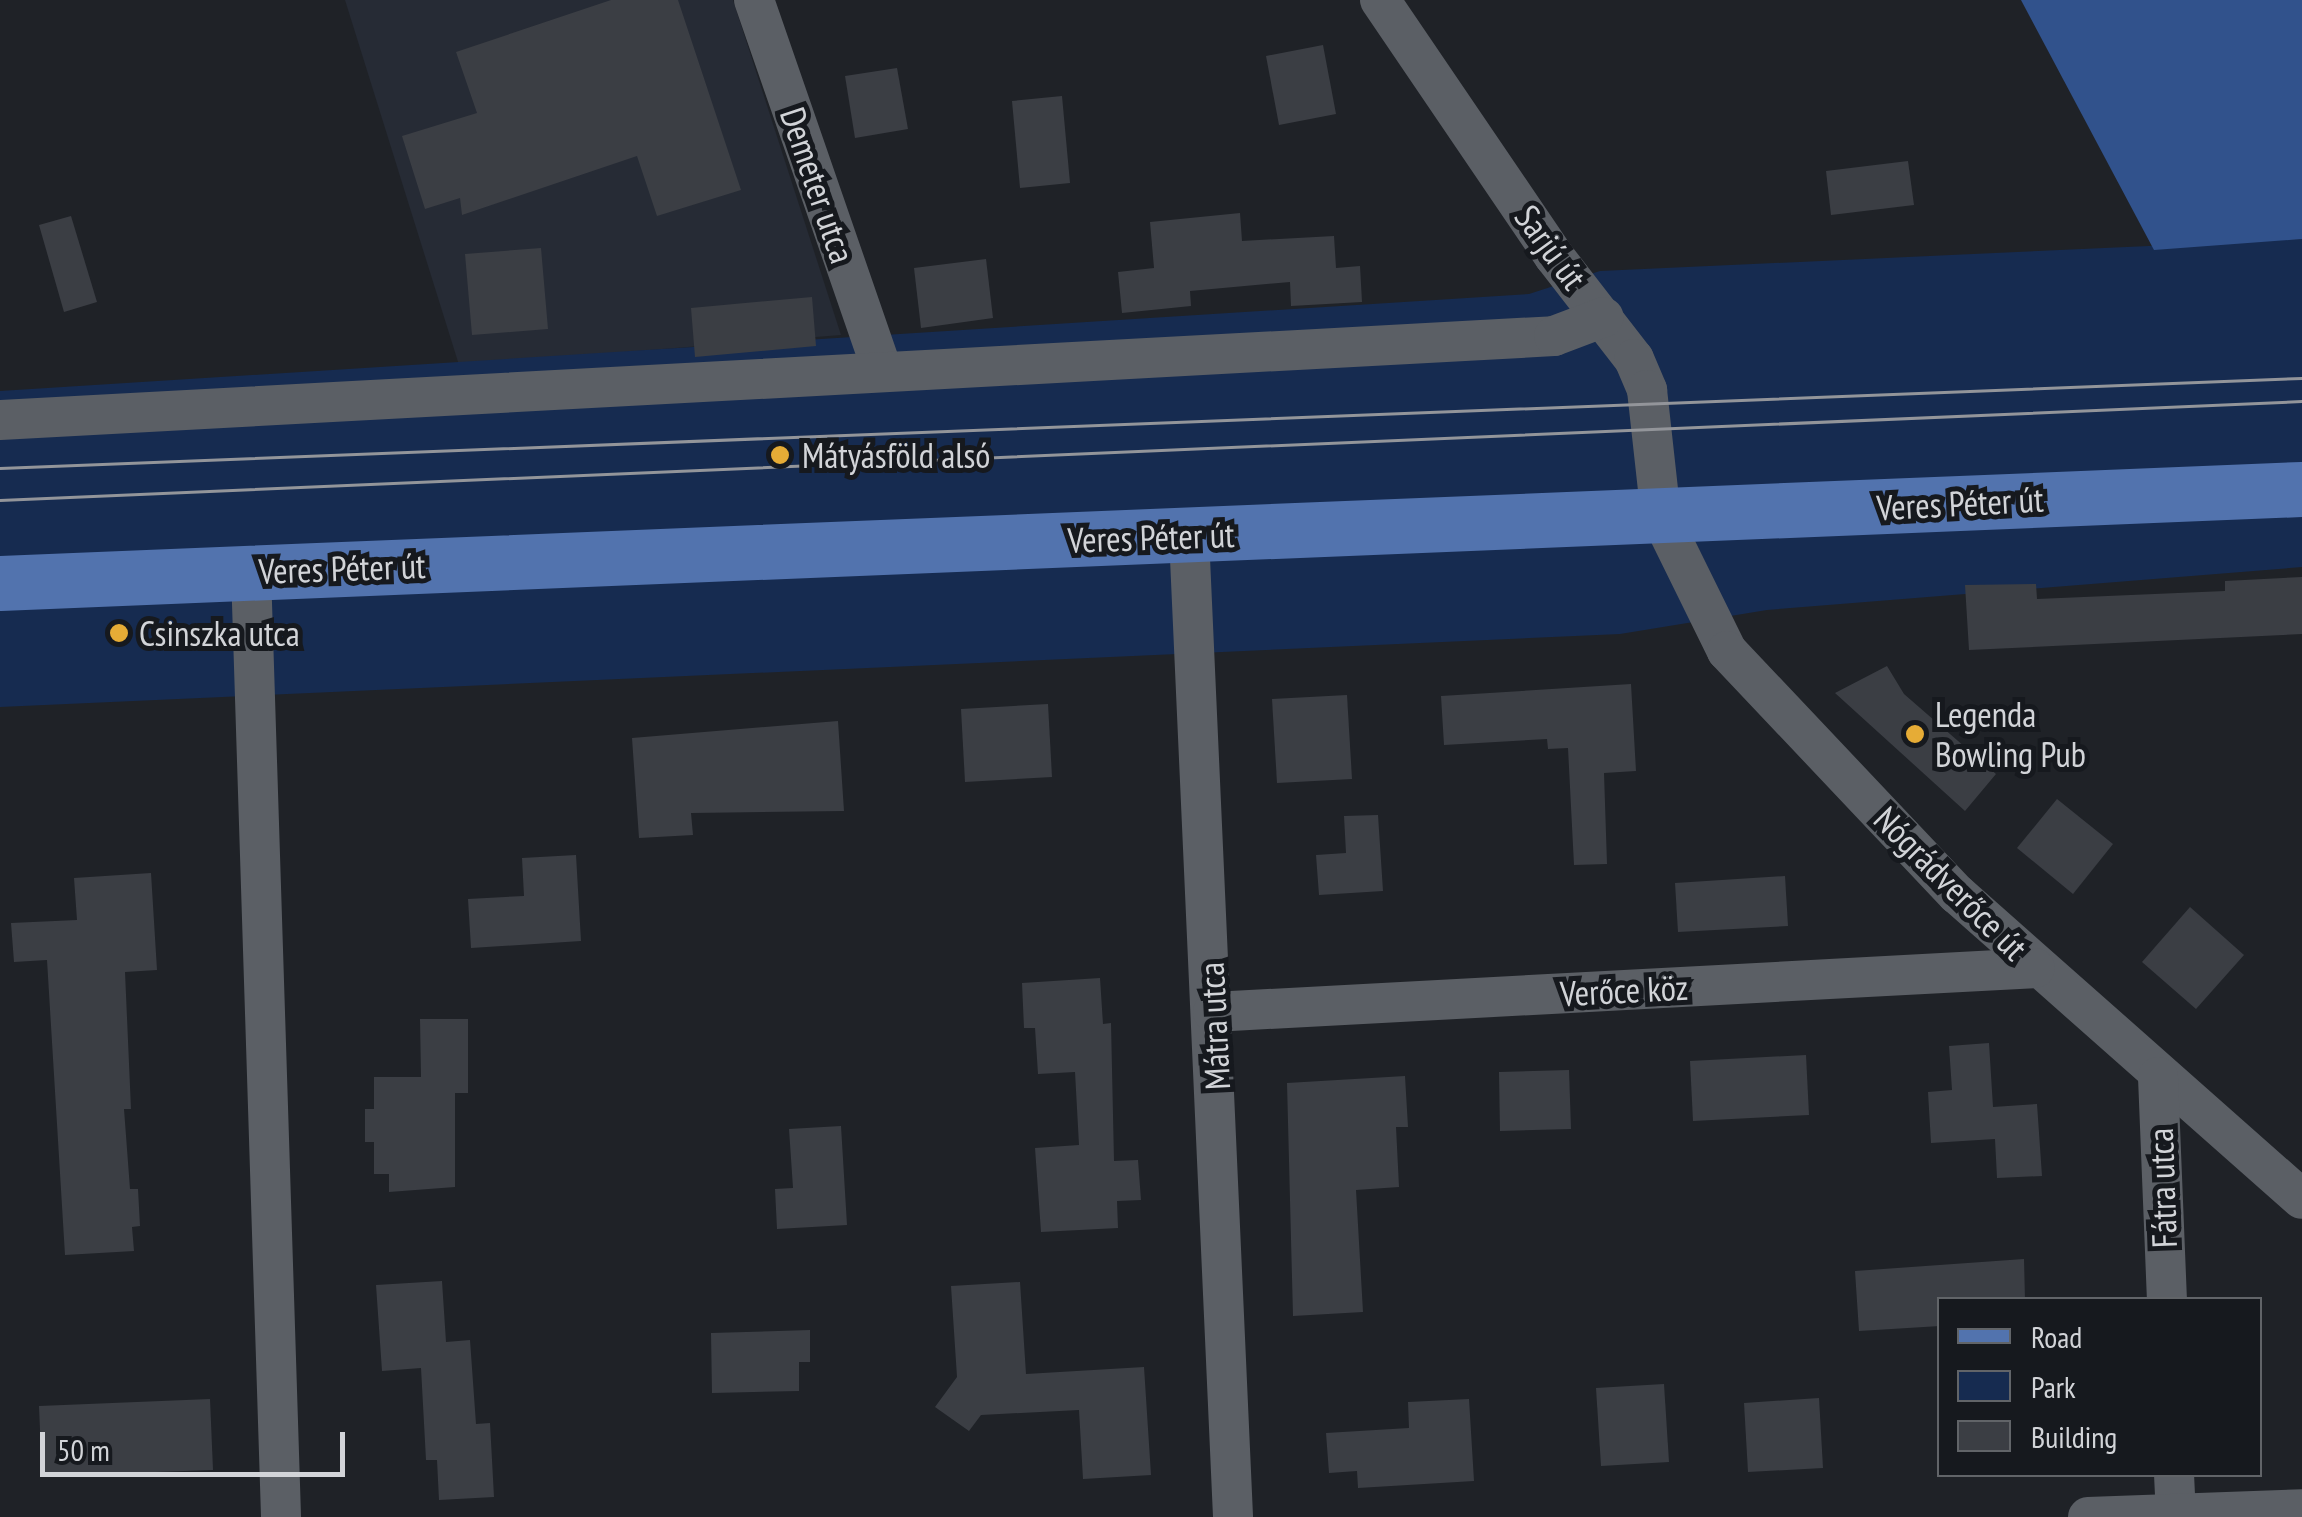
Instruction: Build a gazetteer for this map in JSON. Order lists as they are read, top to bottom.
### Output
{
  "streets": {
    "main road": ["Veres Péter út"],
    "street": [
      "Demeter utca",
      "Sarjú út",
      "Nógrádverőce út",
      "Verőce köz",
      "Mátra utca",
      "Fátra utca"
    ]
  },
  "crossings": [
    ["Sarjú út", "Veres Péter út"],
    ["Sarjú út", "Nógrádverőce út"],
    ["Veres Péter út", "Nógrádverőce út"],
    ["Veres Péter út", "Mátra utca"],
    ["Nógrádverőce út", "Verőce köz"],
    ["Nógrádverőce út", "Fátra utca"],
    ["Verőce köz", "Mátra utca"]
  ],
  "places": ["Mátyásföld alsó", "Csinszka utca", "Legenda Bowling Pub"],
  "legend": ["Road", "Park", "Building"],
  "scale_bar": "50 m"
}
